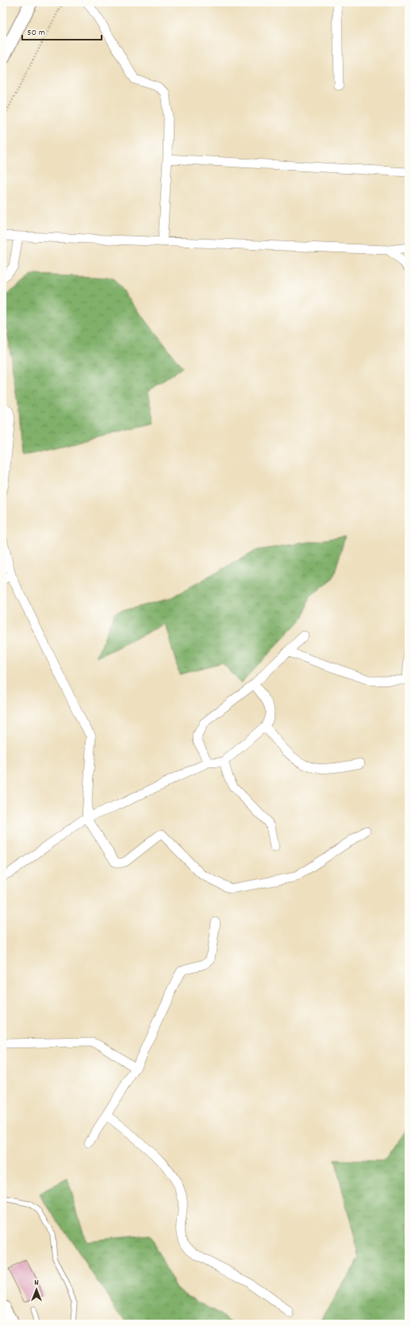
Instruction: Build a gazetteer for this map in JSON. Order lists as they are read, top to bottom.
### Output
{
  "scale_bar": "50 m",
  "north": "top"
}
